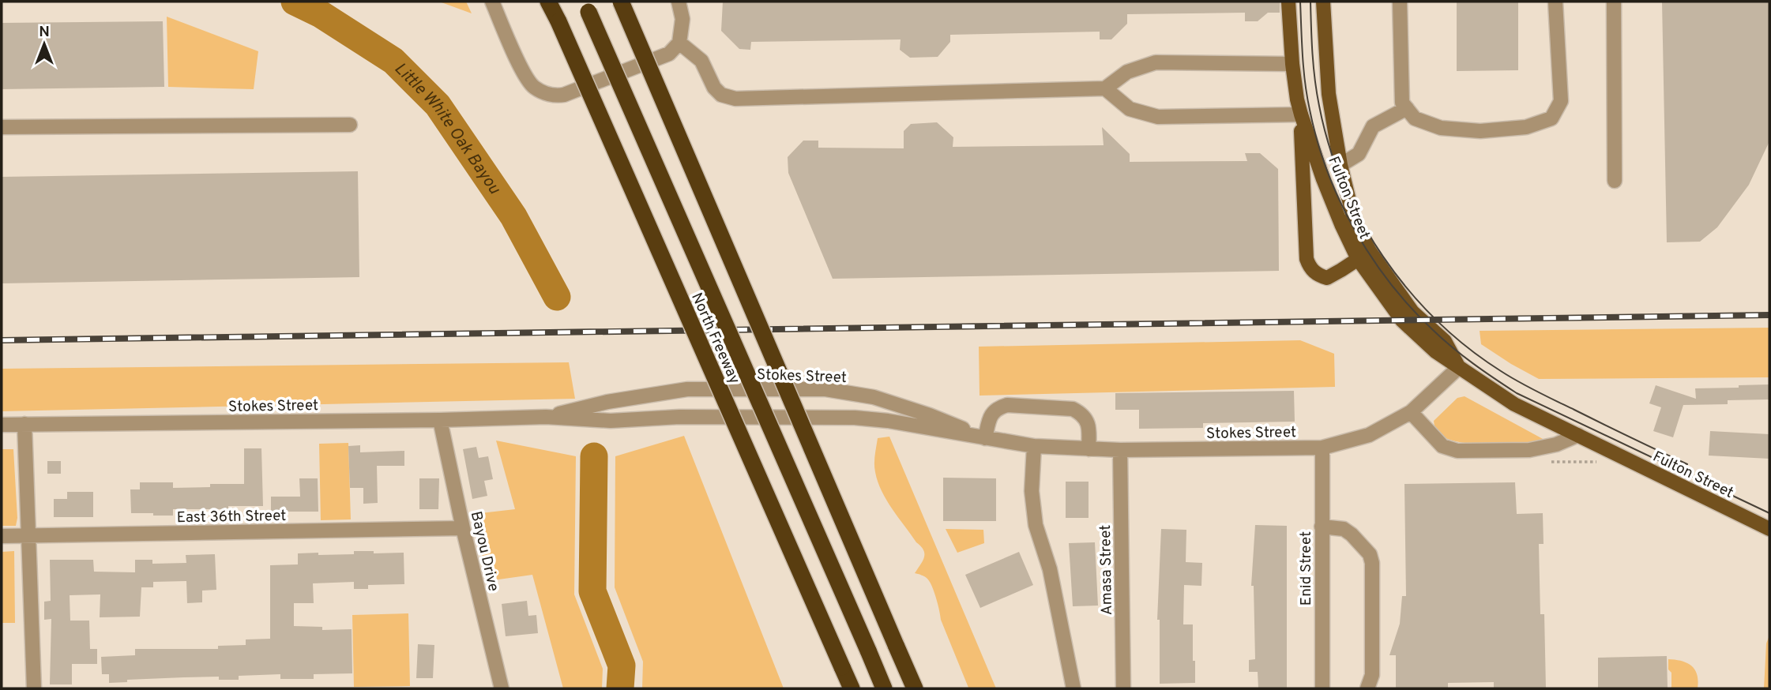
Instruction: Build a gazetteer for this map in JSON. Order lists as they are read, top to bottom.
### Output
{
  "streets": {
    "highway": ["North Freeway"],
    "main road": ["Fulton Street"],
    "street": [
      "Stokes Street",
      "East 36th Street",
      "Bayou Drive",
      "Enid Street",
      "Amasa Street"
    ]
  },
  "crossings": [
    ["Fulton Street", "Stokes Street"],
    ["Stokes Street", "Bayou Drive"],
    ["Stokes Street", "Enid Street"],
    ["Stokes Street", "Amasa Street"],
    ["East 36th Street", "Bayou Drive"]
  ],
  "water": ["Little White Oak Bayou"],
  "north": "top"
}
